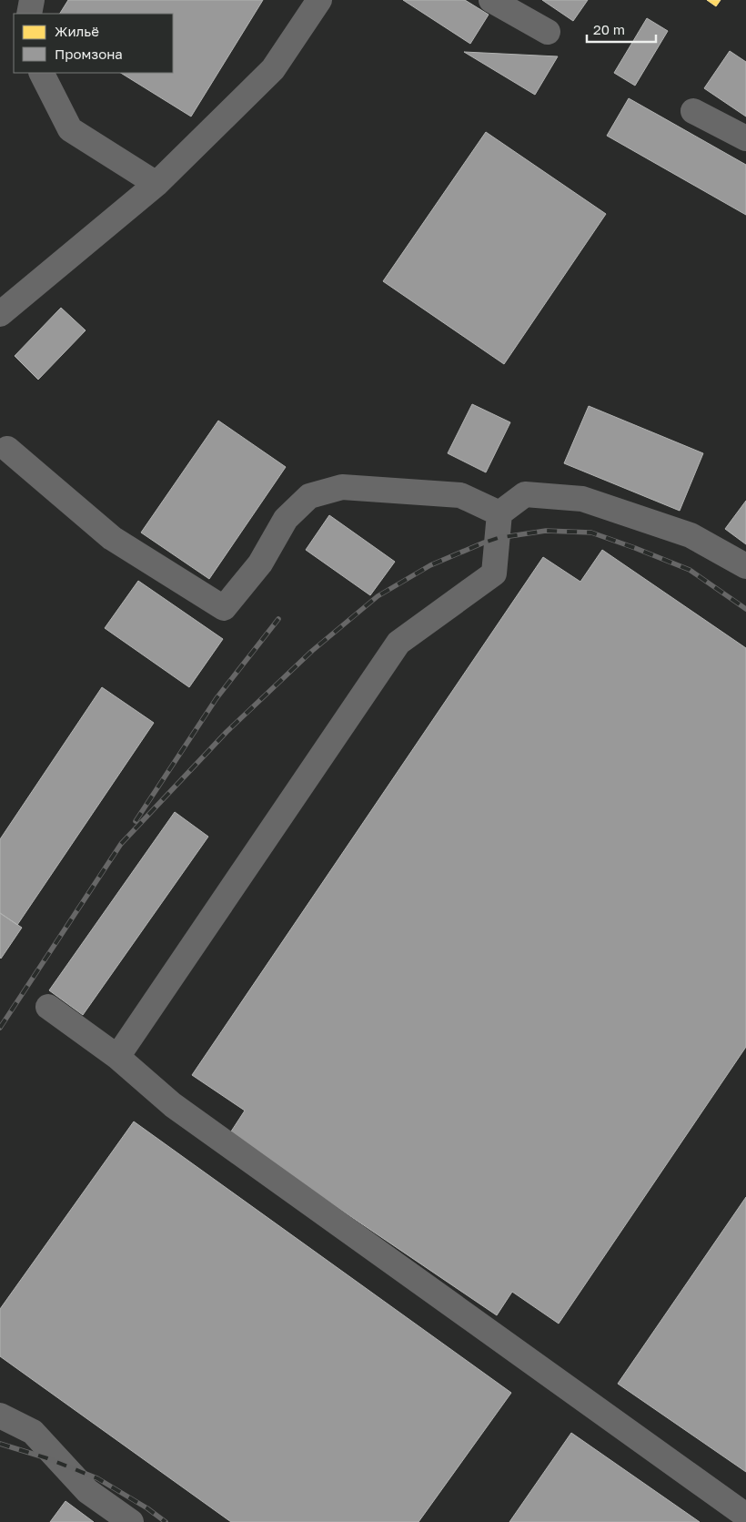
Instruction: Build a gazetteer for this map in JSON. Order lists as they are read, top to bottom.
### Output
{
  "legend": ["Жильё", "Промзона"],
  "scale_bar": "20 m"
}
